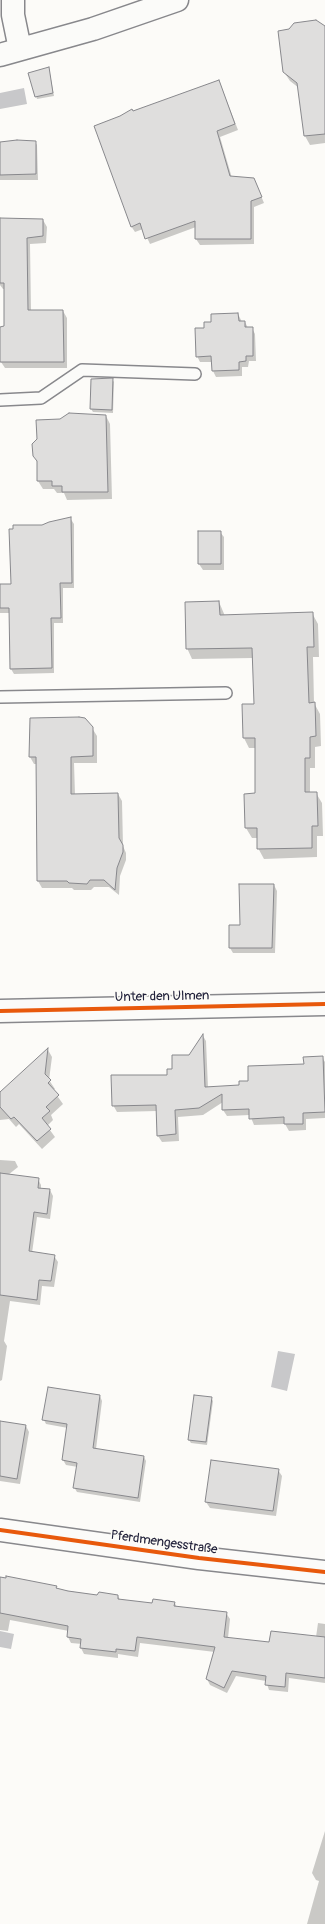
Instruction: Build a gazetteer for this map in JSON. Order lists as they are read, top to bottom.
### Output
{
  "streets": {
    "street": ["Unter den Ulmen", "Pferdmengesstraße"]
  }
}
